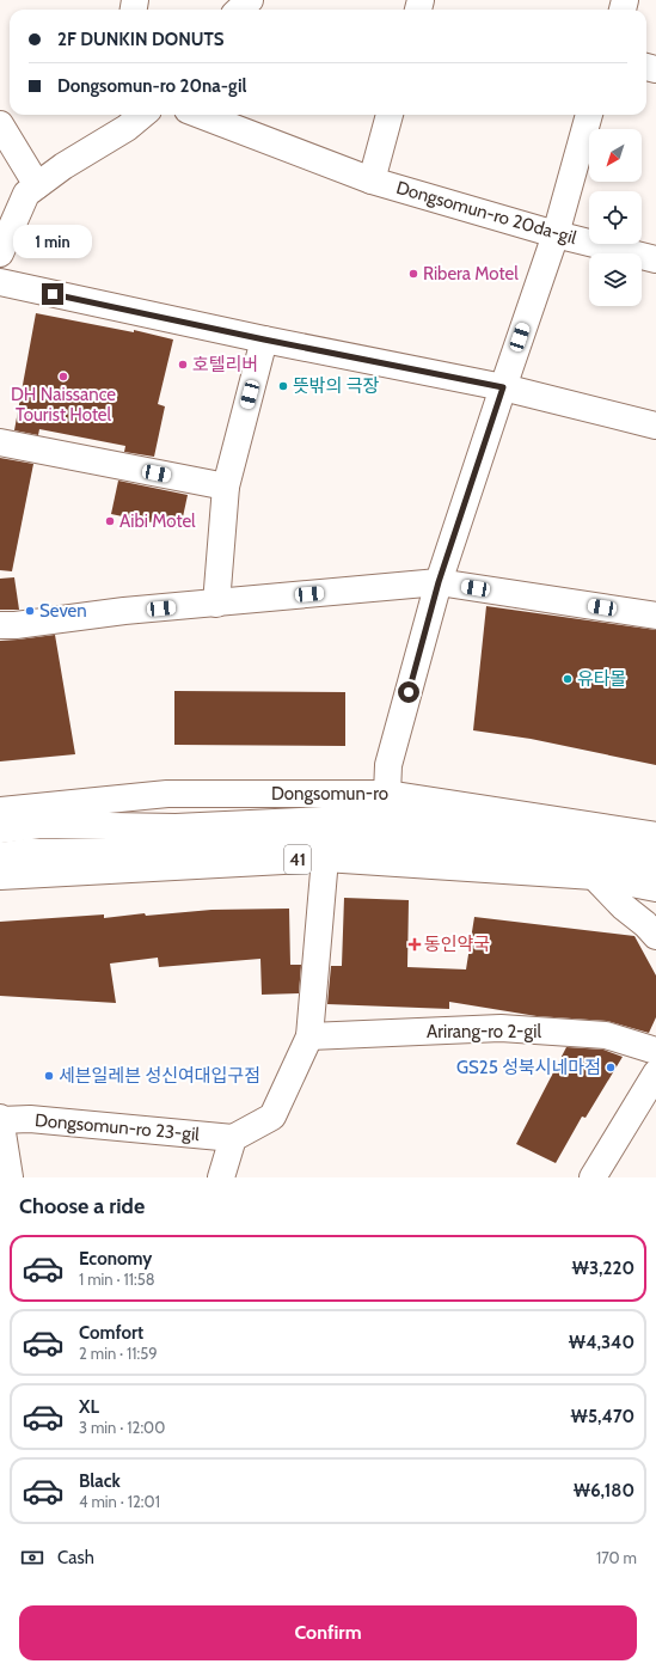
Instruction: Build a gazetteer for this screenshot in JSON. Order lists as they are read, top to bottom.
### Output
{
  "streets": {
    "street": [
      "Dongsomun-ro 20da-gil",
      "Dongsomun-ro",
      "41",
      "Arirang-ro 2-gil",
      "Dongsomun-ro 23-gil"
    ]
  },
  "places": {
    "other": [
      "Ribera Motel",
      "호텔리버",
      "DH Naissance Tourist Hotel",
      "뜻밖의 극장",
      "Aibi Motel",
      "Seven",
      "유타몰",
      "GS25 성북시네마점",
      "세븐일레븐 성신여대입구점"
    ],
    "health": ["동인약국"]
  },
  "north": "bottom left",
  "page": {
    "banner": ["2F DUNKIN DONUTS", "Dongsomun-ro 20na-gil"],
    "bubble": "1 min",
    "heading": "Choose a ride",
    "list": [
      {
        "name": "Economy",
        "note": "1 min · 11:58",
        "value": "₩3,220"
      },
      {
        "name": "Comfort",
        "note": "2 min · 11:59",
        "value": "₩4,340"
      },
      {
        "name": "XL",
        "note": "3 min · 12:00",
        "value": "₩5,470"
      },
      {
        "name": "Black",
        "note": "4 min · 12:01",
        "value": "₩6,180"
      }
    ],
    "pay": ["Cash", "170 m"],
    "buttons": "Confirm"
  }
}
